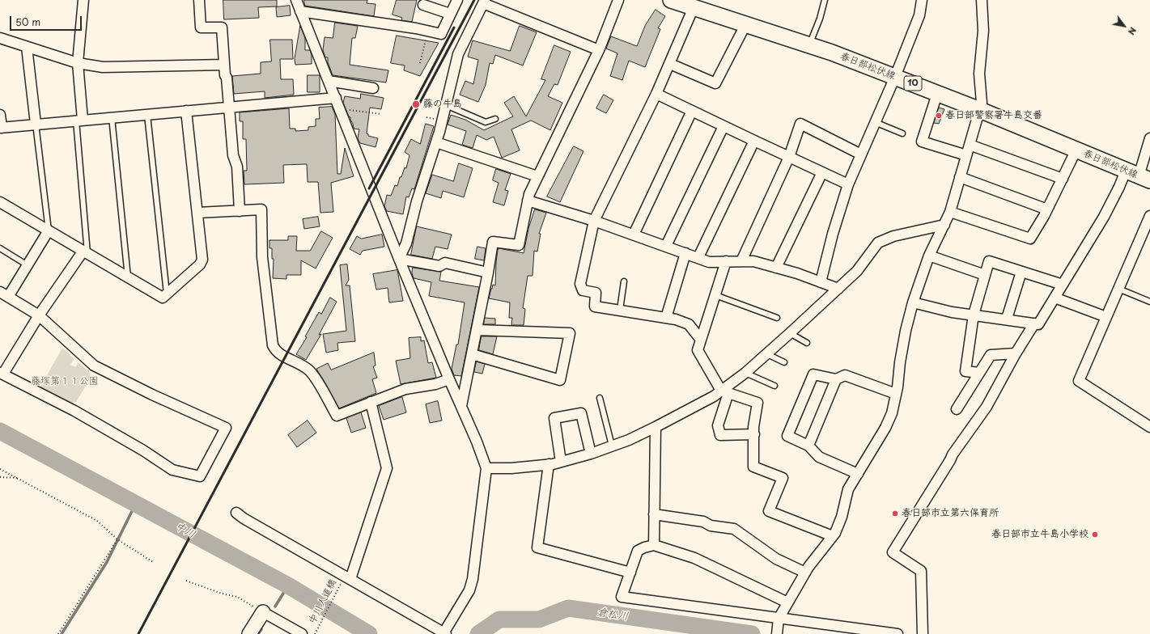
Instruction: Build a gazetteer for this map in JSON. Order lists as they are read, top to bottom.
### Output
{
  "streets": {
    "main road": ["春日部松伏線", "10"],
    "path": ["中川人道橋"]
  },
  "water": ["中川", "倉松川"],
  "parks": ["藤塚第１１公園"],
  "places": [
    "藤の牛島",
    "春日部警察署牛島交番",
    "春日部市立第六保育所",
    "春日部市立牛島小学校"
  ],
  "scale_bar": "50 m",
  "north": "bottom right"
}
